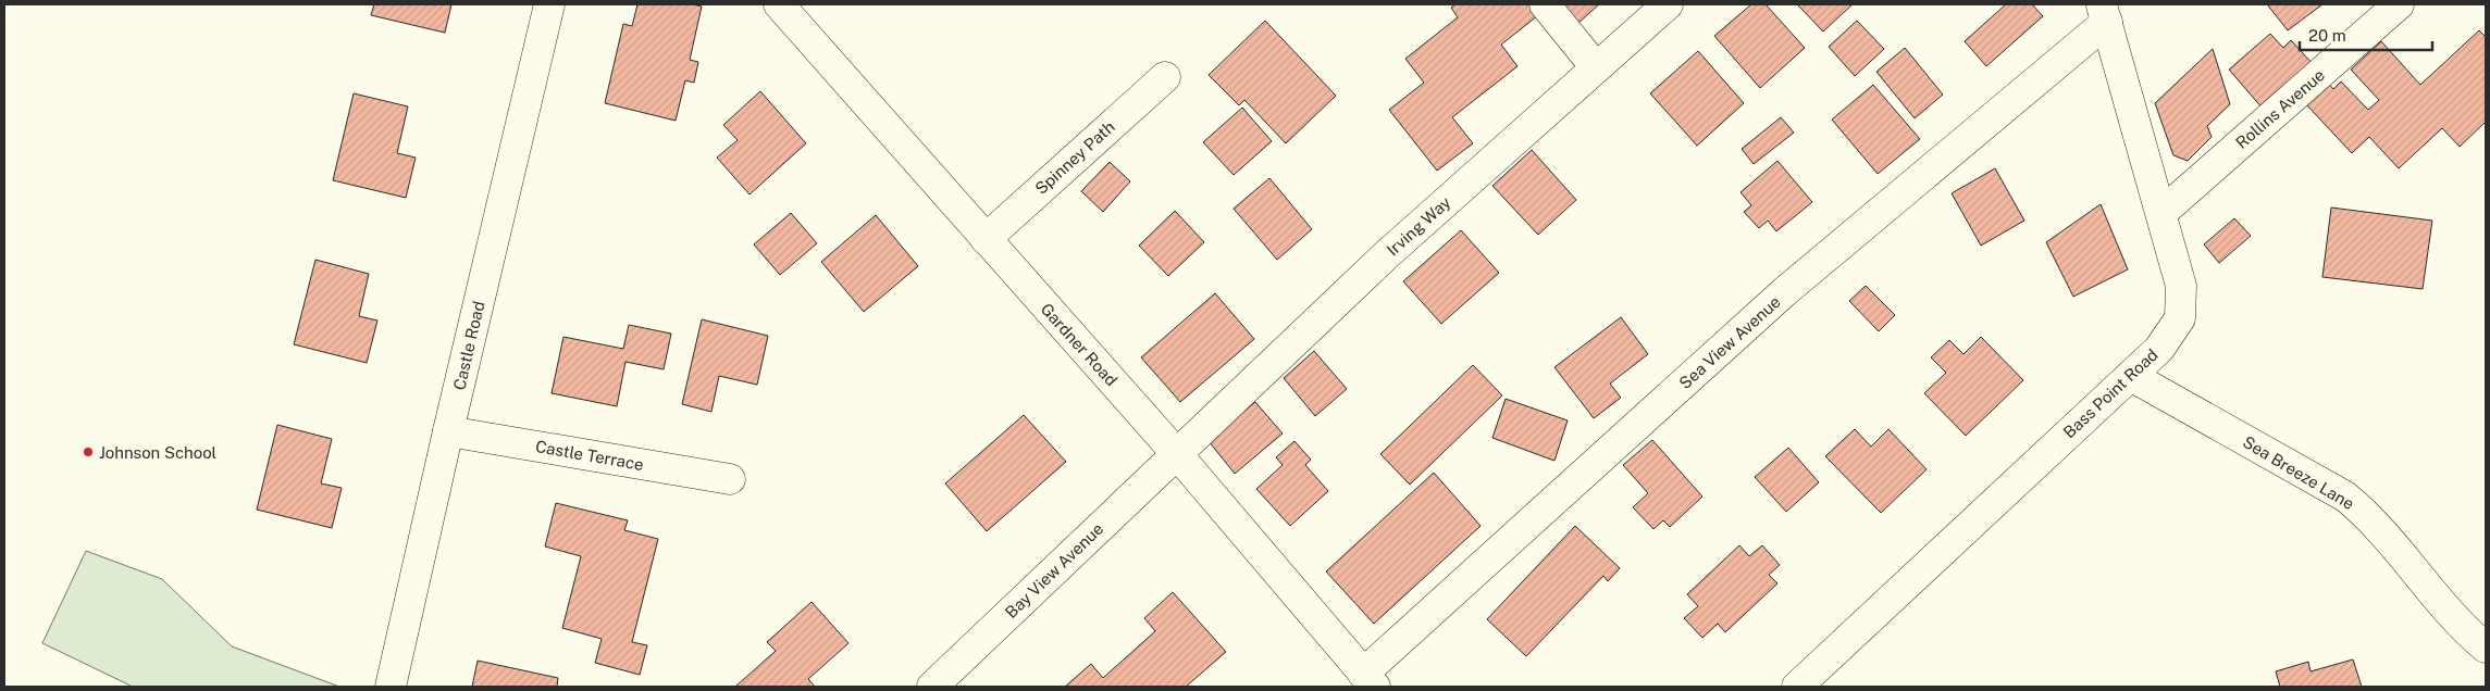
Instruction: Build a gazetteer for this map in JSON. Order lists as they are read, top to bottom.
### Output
{
  "streets": {
    "street": [
      "Rollins Avenue",
      "Spinney Path",
      "Irving Way",
      "Sea View Avenue",
      "Gardner Road",
      "Castle Road",
      "Bass Point Road",
      "Castle Terrace",
      "Sea Breeze Lane",
      "Bay View Avenue"
    ]
  },
  "crossings": [
    ["Rollins Avenue", "Bass Point Road"],
    ["Spinney Path", "Gardner Road"],
    ["Irving Way", "Gardner Road"],
    ["Irving Way", "Bay View Avenue"],
    ["Sea View Avenue", "Gardner Road"],
    ["Sea View Avenue", "Bass Point Road"],
    ["Gardner Road", "Bay View Avenue"],
    ["Castle Road", "Castle Terrace"],
    ["Bass Point Road", "Sea Breeze Lane"]
  ],
  "places": ["Johnson School"],
  "scale_bar": "20 m"
}
